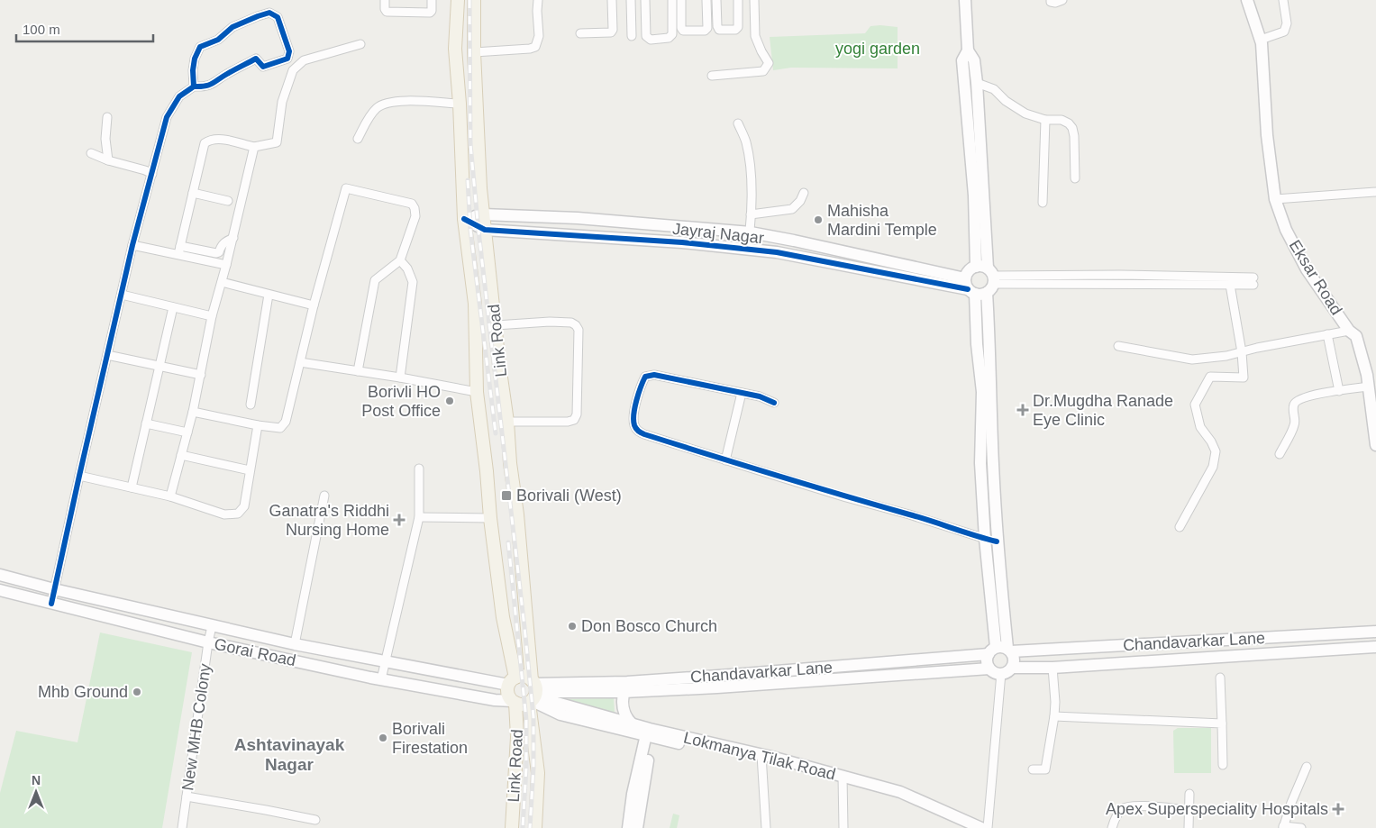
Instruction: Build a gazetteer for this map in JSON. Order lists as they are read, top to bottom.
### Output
{
  "streets": {
    "main road": ["Link Road"],
    "street": [
      "Jayraj Nagar",
      "Eksar Road",
      "Chandavarkar Lane",
      "Gorai Road",
      "New MHB Colony",
      "Lokmanya Tilak Road"
    ]
  },
  "crossings": [
    ["Jayraj Nagar", "Link Road"],
    ["Link Road", "Chandavarkar Lane"],
    ["Link Road", "Gorai Road"],
    ["Link Road", "Lokmanya Tilak Road"],
    ["Chandavarkar Lane", "Gorai Road"],
    ["Chandavarkar Lane", "Lokmanya Tilak Road"],
    ["Gorai Road", "New MHB Colony"],
    ["Gorai Road", "Lokmanya Tilak Road"]
  ],
  "districts": ["Ashtavinayak Nagar"],
  "parks": ["yogi garden"],
  "places": {
    "other": [
      "Mahisha Mardini Temple",
      "Borivli HO Post Office",
      "Don Bosco Church",
      "Mhb Ground",
      "Borivali Firestation"
    ],
    "health": ["Dr.Mugdha Ranade Eye Clinic", "Ganatra's Riddhi Nursing Home", "Apex Superspeciality Hospitals"],
    "transit": ["Borivali (West)"]
  },
  "scale_bar": "100 m",
  "north": "top"
}
